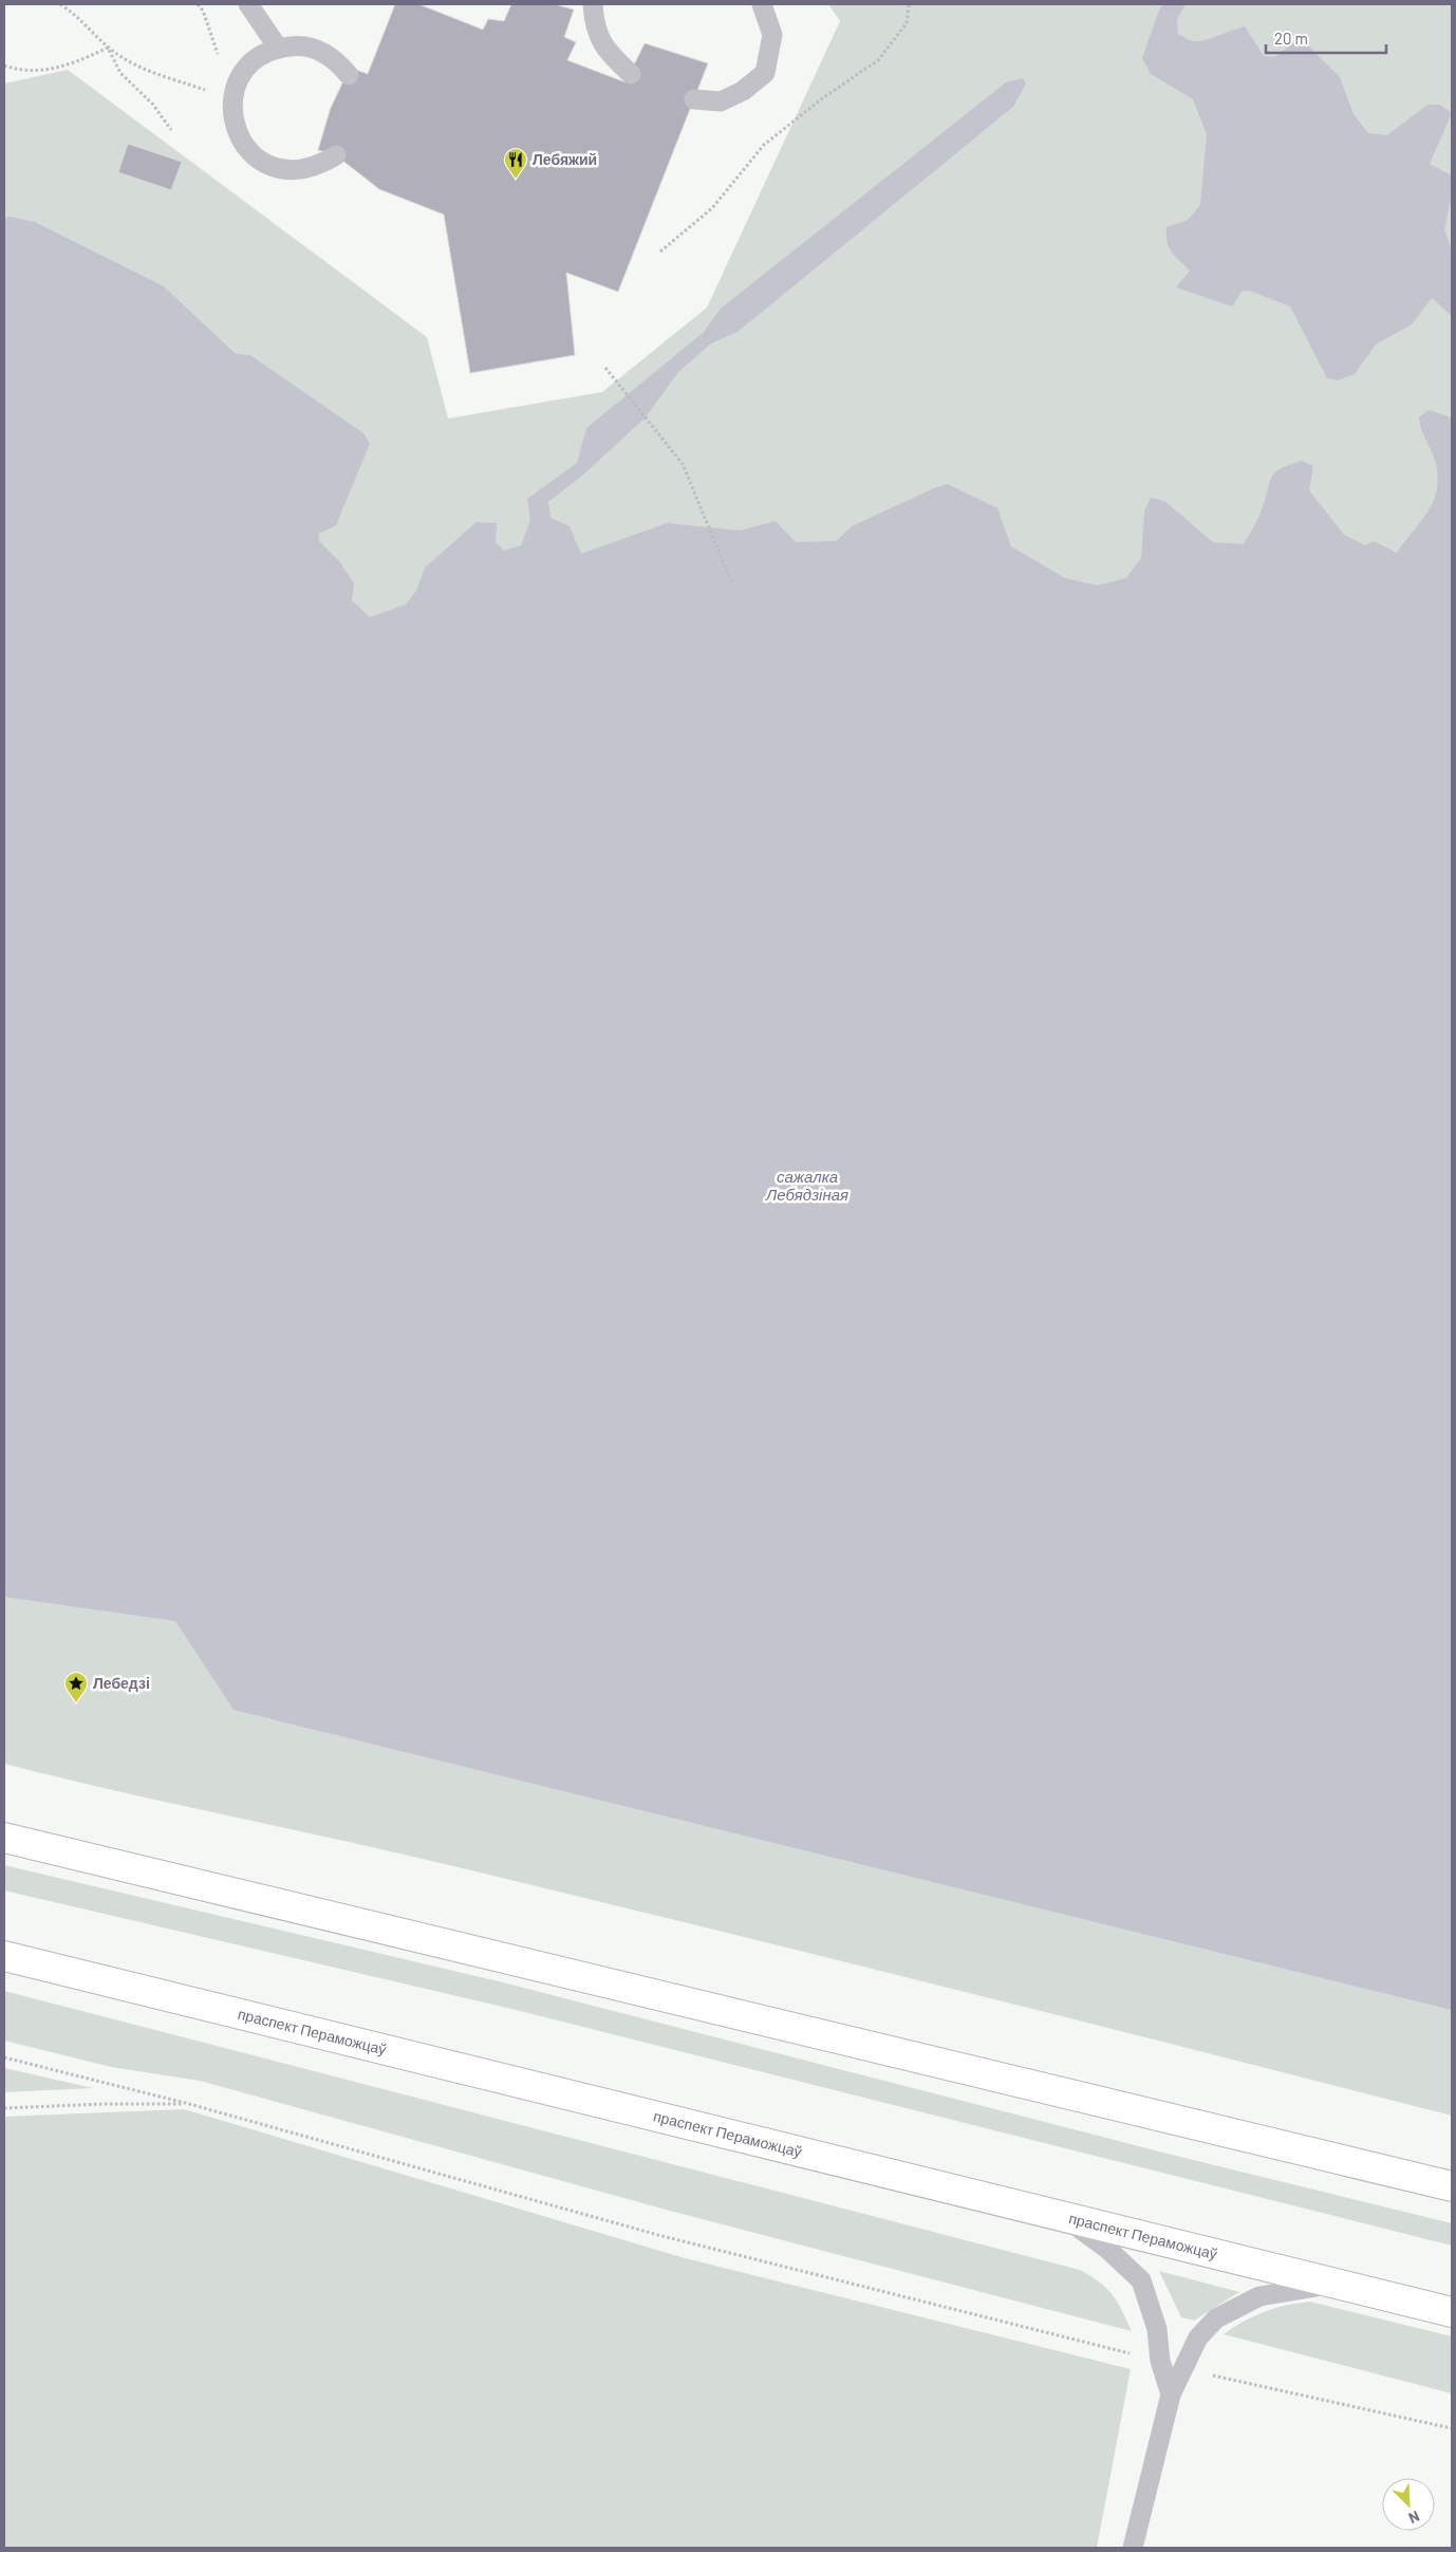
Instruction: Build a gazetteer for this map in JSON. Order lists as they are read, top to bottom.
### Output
{
  "streets": {
    "main road": ["праспект Пераможцаў"]
  },
  "water": ["сажалка Лебядзіная"],
  "places": {
    "restaurant": ["Лебяжий"],
    "place": ["Лебедзі"]
  },
  "scale_bar": "20 m",
  "north": "bottom right"
}
